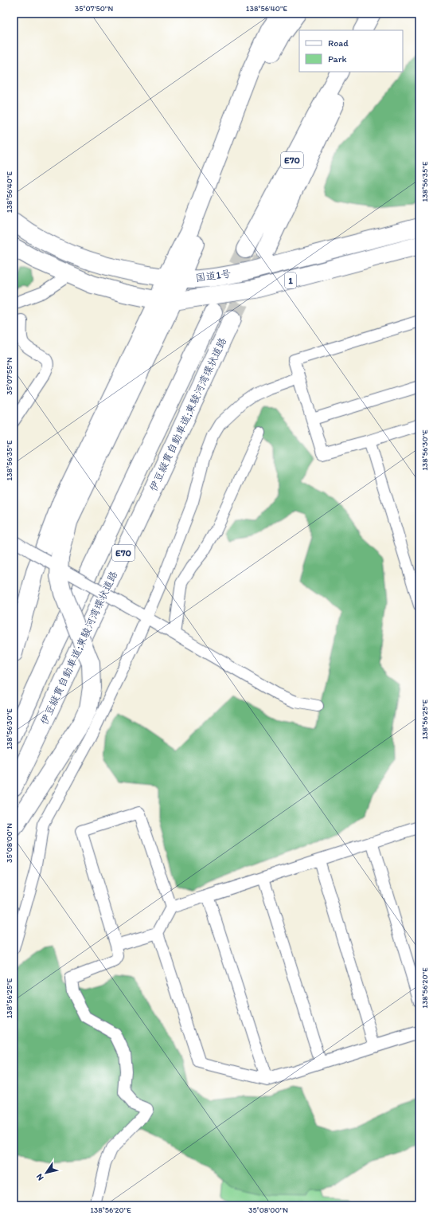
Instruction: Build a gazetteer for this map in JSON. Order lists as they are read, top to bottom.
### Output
{
  "streets": {
    "highway": [
      "E70",
      "国道1号",
      "1",
      "伊豆縦貫自動車道;東駿河湾環状道路"
    ]
  },
  "legend": ["Road", "Park"],
  "north": "bottom left",
  "coordinates": [
    "35°07'50\"N",
    "138°56'40\"E",
    "138°56'35\"E",
    "35°07'55\"N",
    "138°56'30\"E",
    "138°56'25\"E",
    "35°08'00\"N",
    "138°56'20\"E"
  ]
}
